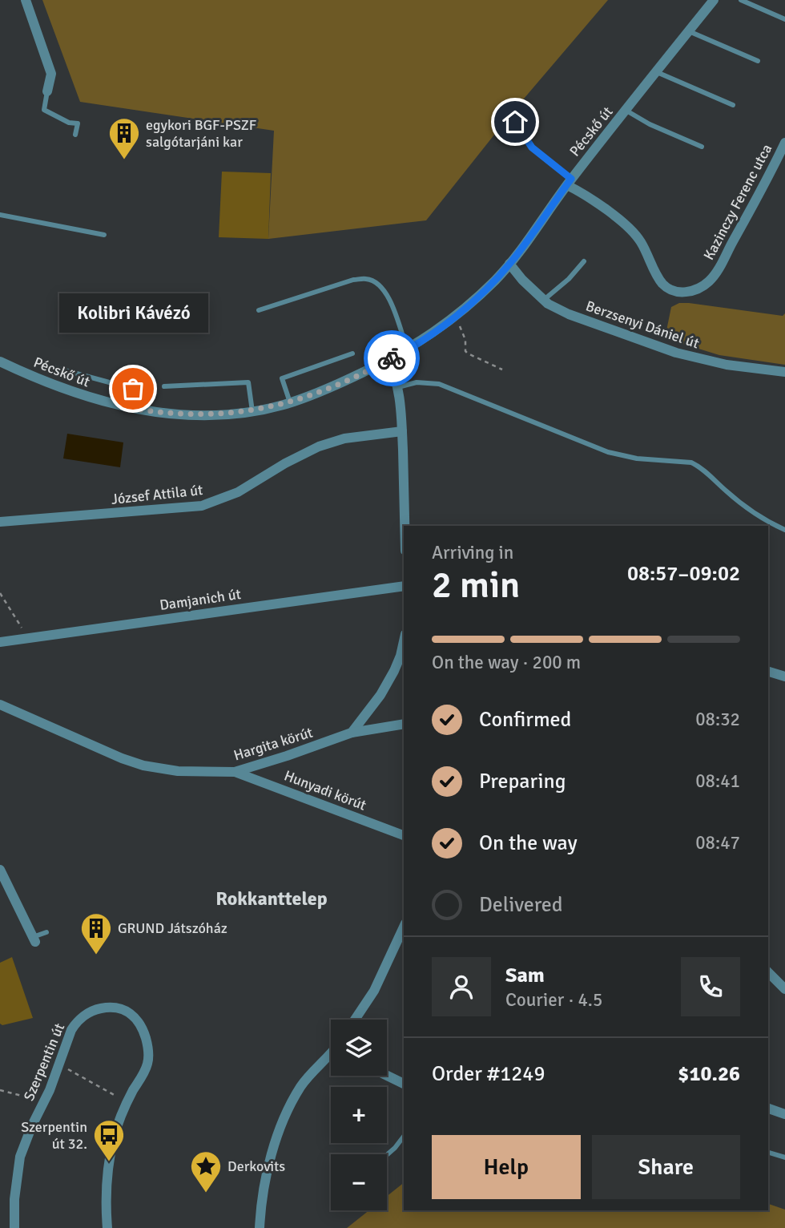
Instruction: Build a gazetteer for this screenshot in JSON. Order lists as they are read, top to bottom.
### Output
{
  "streets": {
    "street": [
      "Pécskő út",
      "Kazinczy Ferenc utca",
      "Berzsenyi Dániel út",
      "József Attila út",
      "Damjanich út",
      "Hargita körút",
      "Hunyadi körút",
      "Szerpentin út"
    ]
  },
  "crossings": [
    ["Pécskő út", "Kazinczy Ferenc utca"],
    ["Pécskő út", "Berzsenyi Dániel út"],
    ["Hargita körút", "Hunyadi körút"]
  ],
  "districts": ["Rokkanttelep"],
  "places": {
    "building": ["egykori BGF-PSZF salgótarjáni kar", "GRUND Játszóház"],
    "other": ["Kolibri Kávézó"],
    "bus stop": ["Szerpentin út 32."],
    "place": ["Derkovits"]
  },
  "page": {
    "bubble": "Kolibri Kávézó",
    "heading": ["2 min", "Arriving in", "08:57–09:02"],
    "panel": [
      "Sam",
      "Courier · 4.5",
      "Order #1249",
      "$10.26"
    ],
    "bar": "On the way · 200 m",
    "list": [
      ["Confirmed", "08:32"],
      ["Preparing", "08:41"],
      ["On the way", "08:47"],
      "Delivered"
    ],
    "map_buttons": ["+", "−"],
    "buttons": ["Help", "Share"]
  }
}
